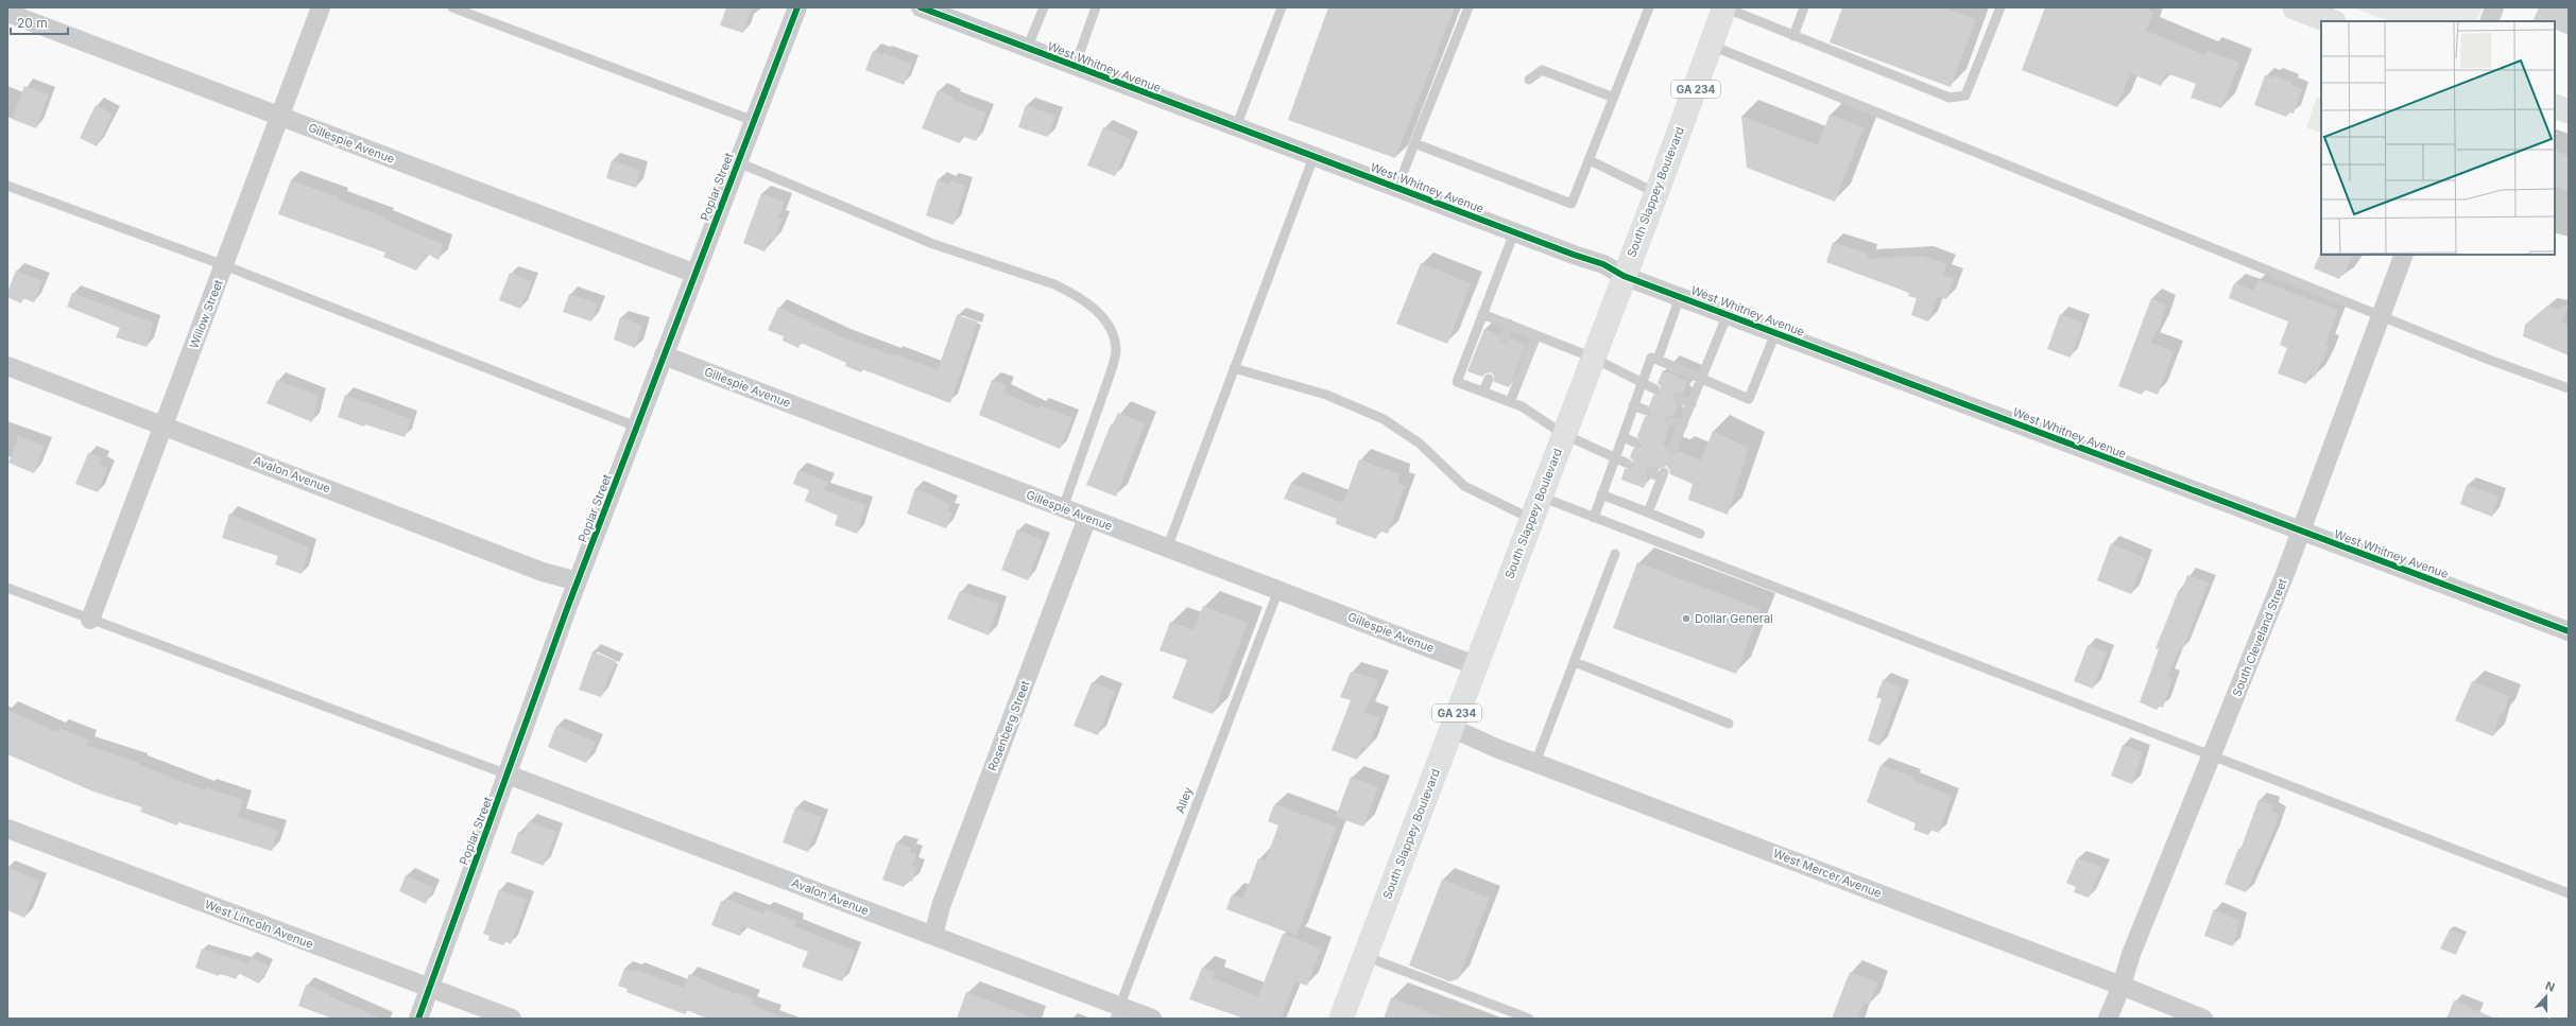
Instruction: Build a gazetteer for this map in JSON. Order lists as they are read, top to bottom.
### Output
{
  "streets": {
    "main road": ["GA 234", "South Slappey Boulevard"],
    "street": [
      "West Whitney Avenue",
      "Gillespie Avenue",
      "Poplar Street",
      "Willow Street",
      "Avalon Avenue",
      "South Cleveland Street",
      "Rosenberg Street",
      "West Mercer Avenue",
      "West Lincoln Avenue"
    ],
    "lane": ["Alley"]
  },
  "crossings": [
    ["West Whitney Avenue", "South Slappey Boulevard"],
    ["West Whitney Avenue", "South Cleveland Street"],
    ["Gillespie Avenue", "Poplar Street"],
    ["Gillespie Avenue", "South Slappey Boulevard"],
    ["Gillespie Avenue", "Willow Street"],
    ["Gillespie Avenue", "Rosenberg Street"],
    ["Gillespie Avenue", "Alley"],
    ["Poplar Street", "Avalon Avenue"],
    ["Poplar Street", "West Lincoln Avenue"],
    ["South Slappey Boulevard", "West Mercer Avenue"],
    ["Willow Street", "Avalon Avenue"],
    ["Avalon Avenue", "Rosenberg Street"],
    ["Avalon Avenue", "Alley"],
    ["South Cleveland Street", "West Mercer Avenue"]
  ],
  "places": ["Dollar General"],
  "scale_bar": "20 m",
  "north": "top"
}
